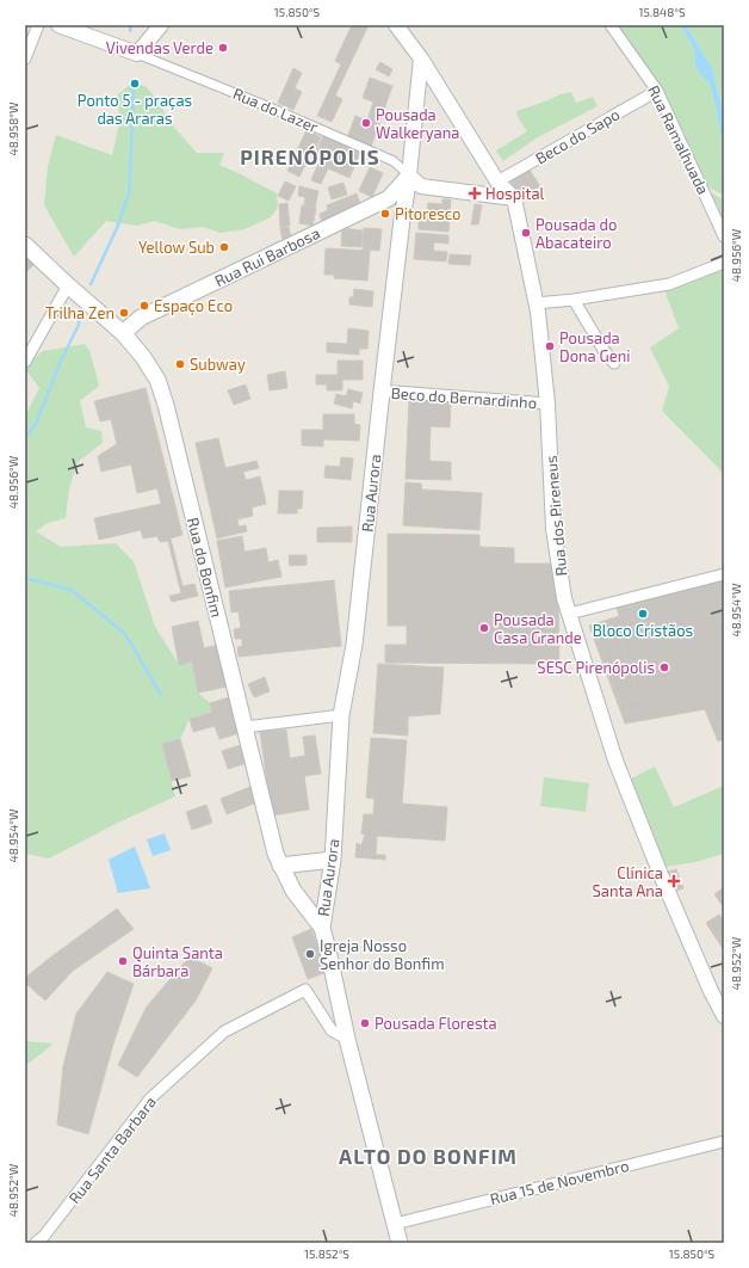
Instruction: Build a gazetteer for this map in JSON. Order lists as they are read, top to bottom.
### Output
{
  "streets": {
    "main road": ["Rua Rui Barbosa", "Rua Aurora", "Rua do Bonfim"],
    "street": [
      "Rua do Lazer",
      "Beco do Sapo",
      "Rua Ramalhuada",
      "Beco do Bernardinho",
      "Rua dos Pireneus",
      "Rua Santa Barbara",
      "Rua 15 de Novembro"
    ]
  },
  "crossings": [
    ["Rua do Lazer", "Rua Rui Barbosa"],
    ["Rua do Lazer", "Rua Aurora"],
    ["Beco do Sapo", "Rua Ramalhuada"],
    ["Rua Rui Barbosa", "Rua Aurora"],
    ["Rua Rui Barbosa", "Rua do Bonfim"],
    ["Beco do Bernardinho", "Rua Aurora"],
    ["Beco do Bernardinho", "Rua dos Pireneus"],
    ["Rua Aurora", "Rua do Bonfim"]
  ],
  "districts": ["PIRENÓPOLIS", "ALTO DO BONFIM"],
  "places": {
    "other": [
      "Vivendas Verde",
      "Ponto 5 - praças das Araras",
      "Pousada Walkeryana",
      "Pitoresco",
      "Pousada do Abacateiro",
      "Yellow Sub",
      "Espaço Eco",
      "Trilha Zen",
      "Pousada Dona Geni",
      "Subway",
      "Bloco Cristãos",
      "Pousada Casa Grande",
      "SESC Pirenópolis",
      "Igreja Nosso Senhor do Bonfim",
      "Quinta Santa Bárbara",
      "Pousada Floresta"
    ],
    "health": ["Hospital", "Clínica Santa Ana"]
  },
  "coordinates": [
    "15.850°S",
    "15.848°S",
    "48.958°W",
    "48.956°W",
    "48.954°W",
    "48.952°W",
    "15.852°S"
  ]
}
